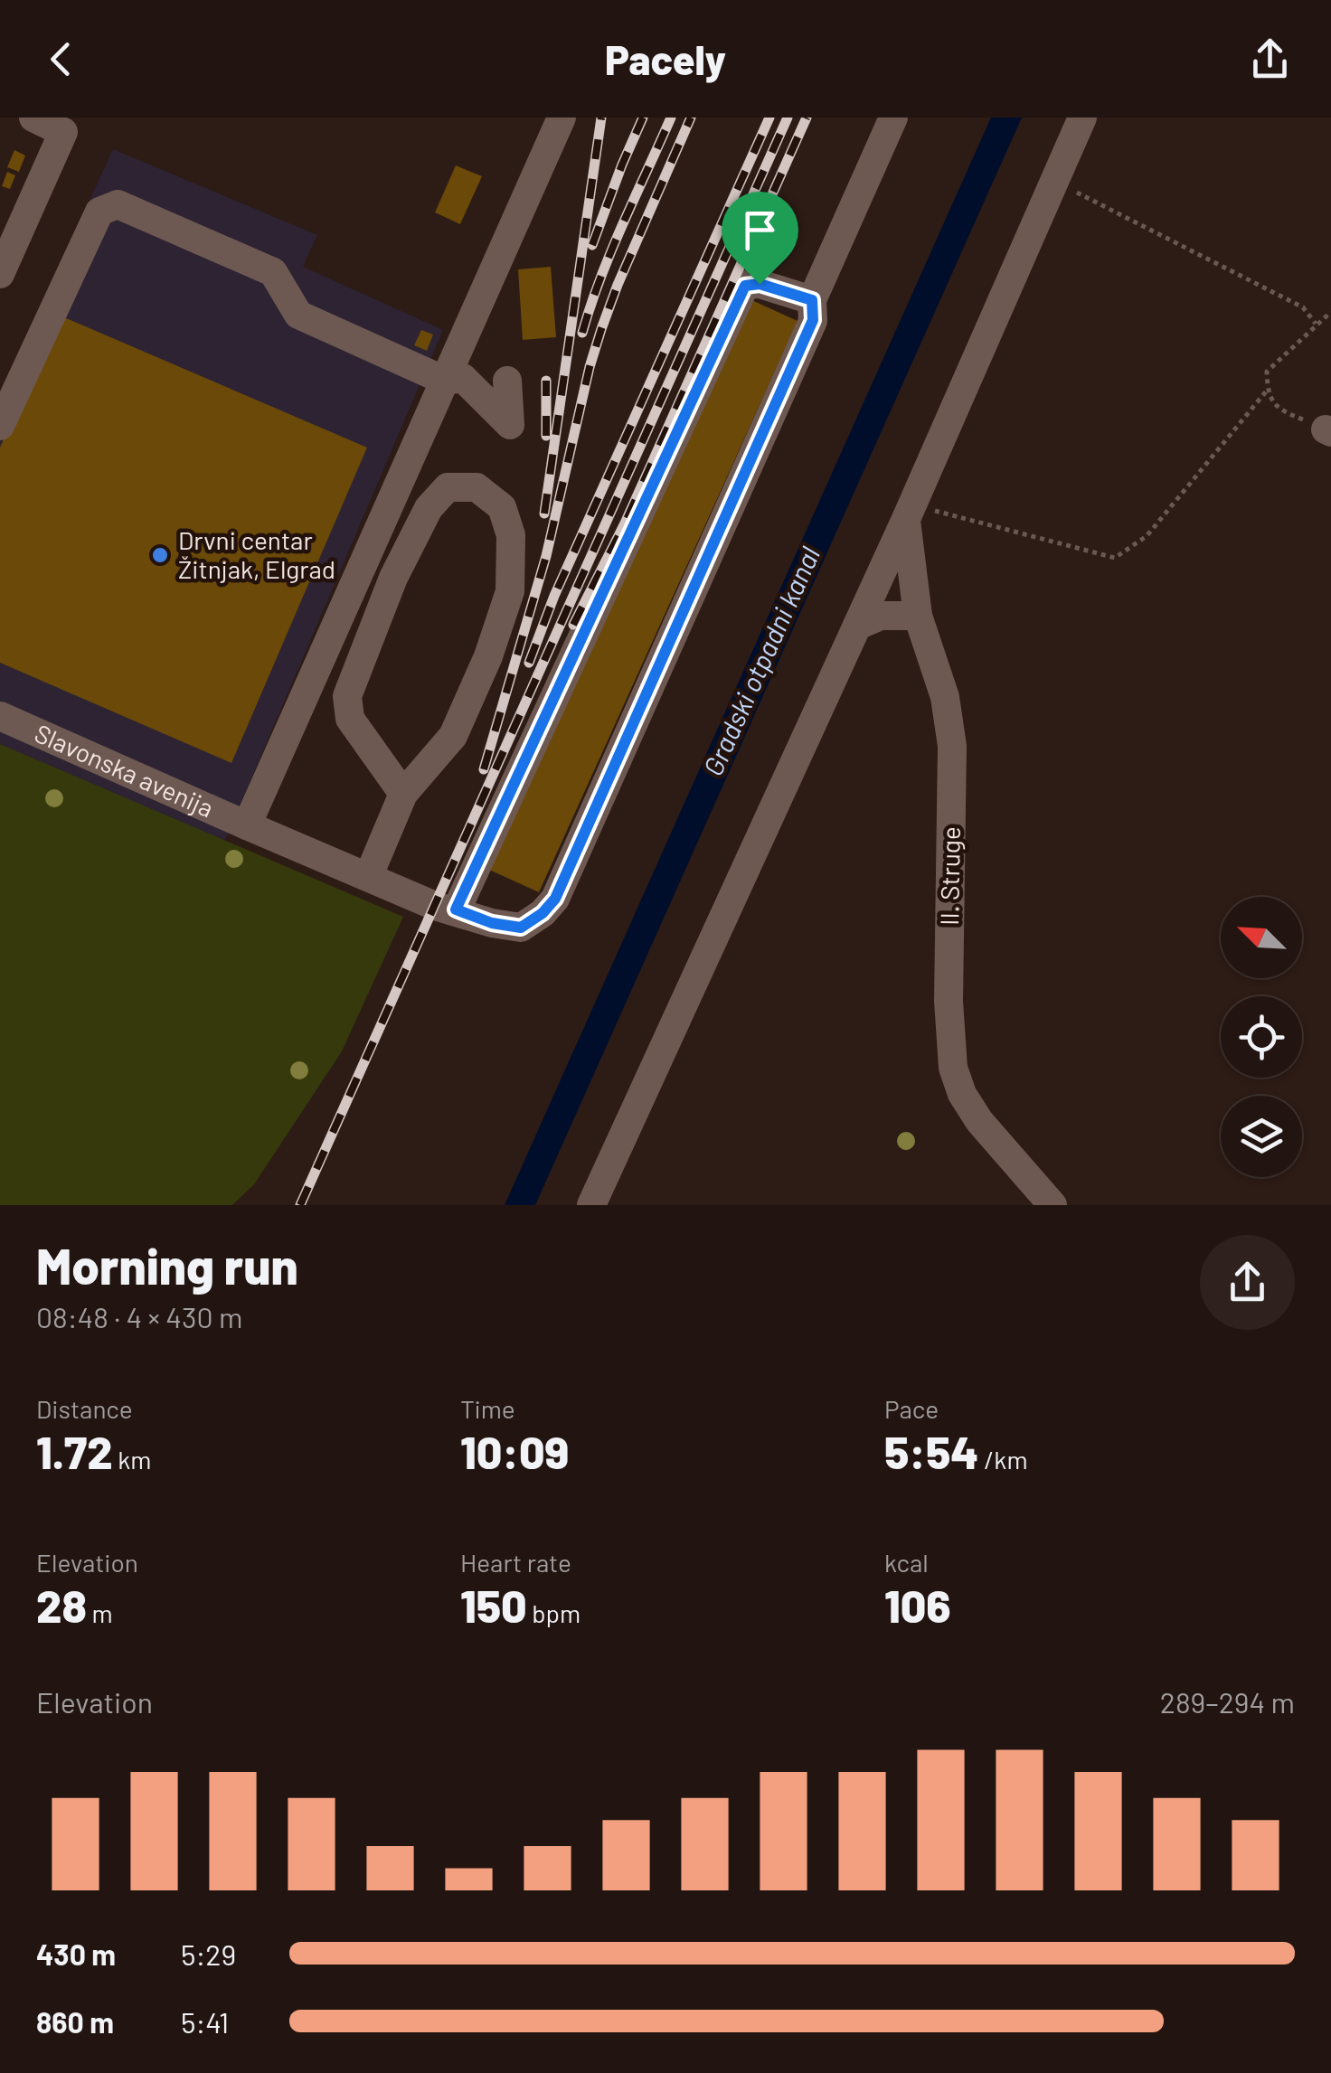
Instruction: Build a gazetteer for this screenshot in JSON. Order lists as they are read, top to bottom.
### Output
{
  "streets": {
    "street": ["Slavonska avenija", "II. Struge"]
  },
  "water": ["Gradski otpadni kanal"],
  "places": ["Drvni centar Žitnjak, Elgrad"],
  "north": "top left",
  "page": {
    "header": "Pacely",
    "heading": ["Morning run", "08:48 · 4 × 430 m"],
    "stats": [
      ["Distance", "1.72 km"],
      ["Time", "10:09"],
      ["Pace", "5:54 /km"],
      ["Elevation", "28 m"],
      ["Heart rate", "150 bpm"],
      ["kcal", "106"]
    ],
    "chart": ["Elevation", "289–294 m"],
    "list": [
      {
        "name": "430 m",
        "note": "5:29"
      },
      {
        "name": "860 m",
        "note": "5:41"
      }
    ]
  }
}
